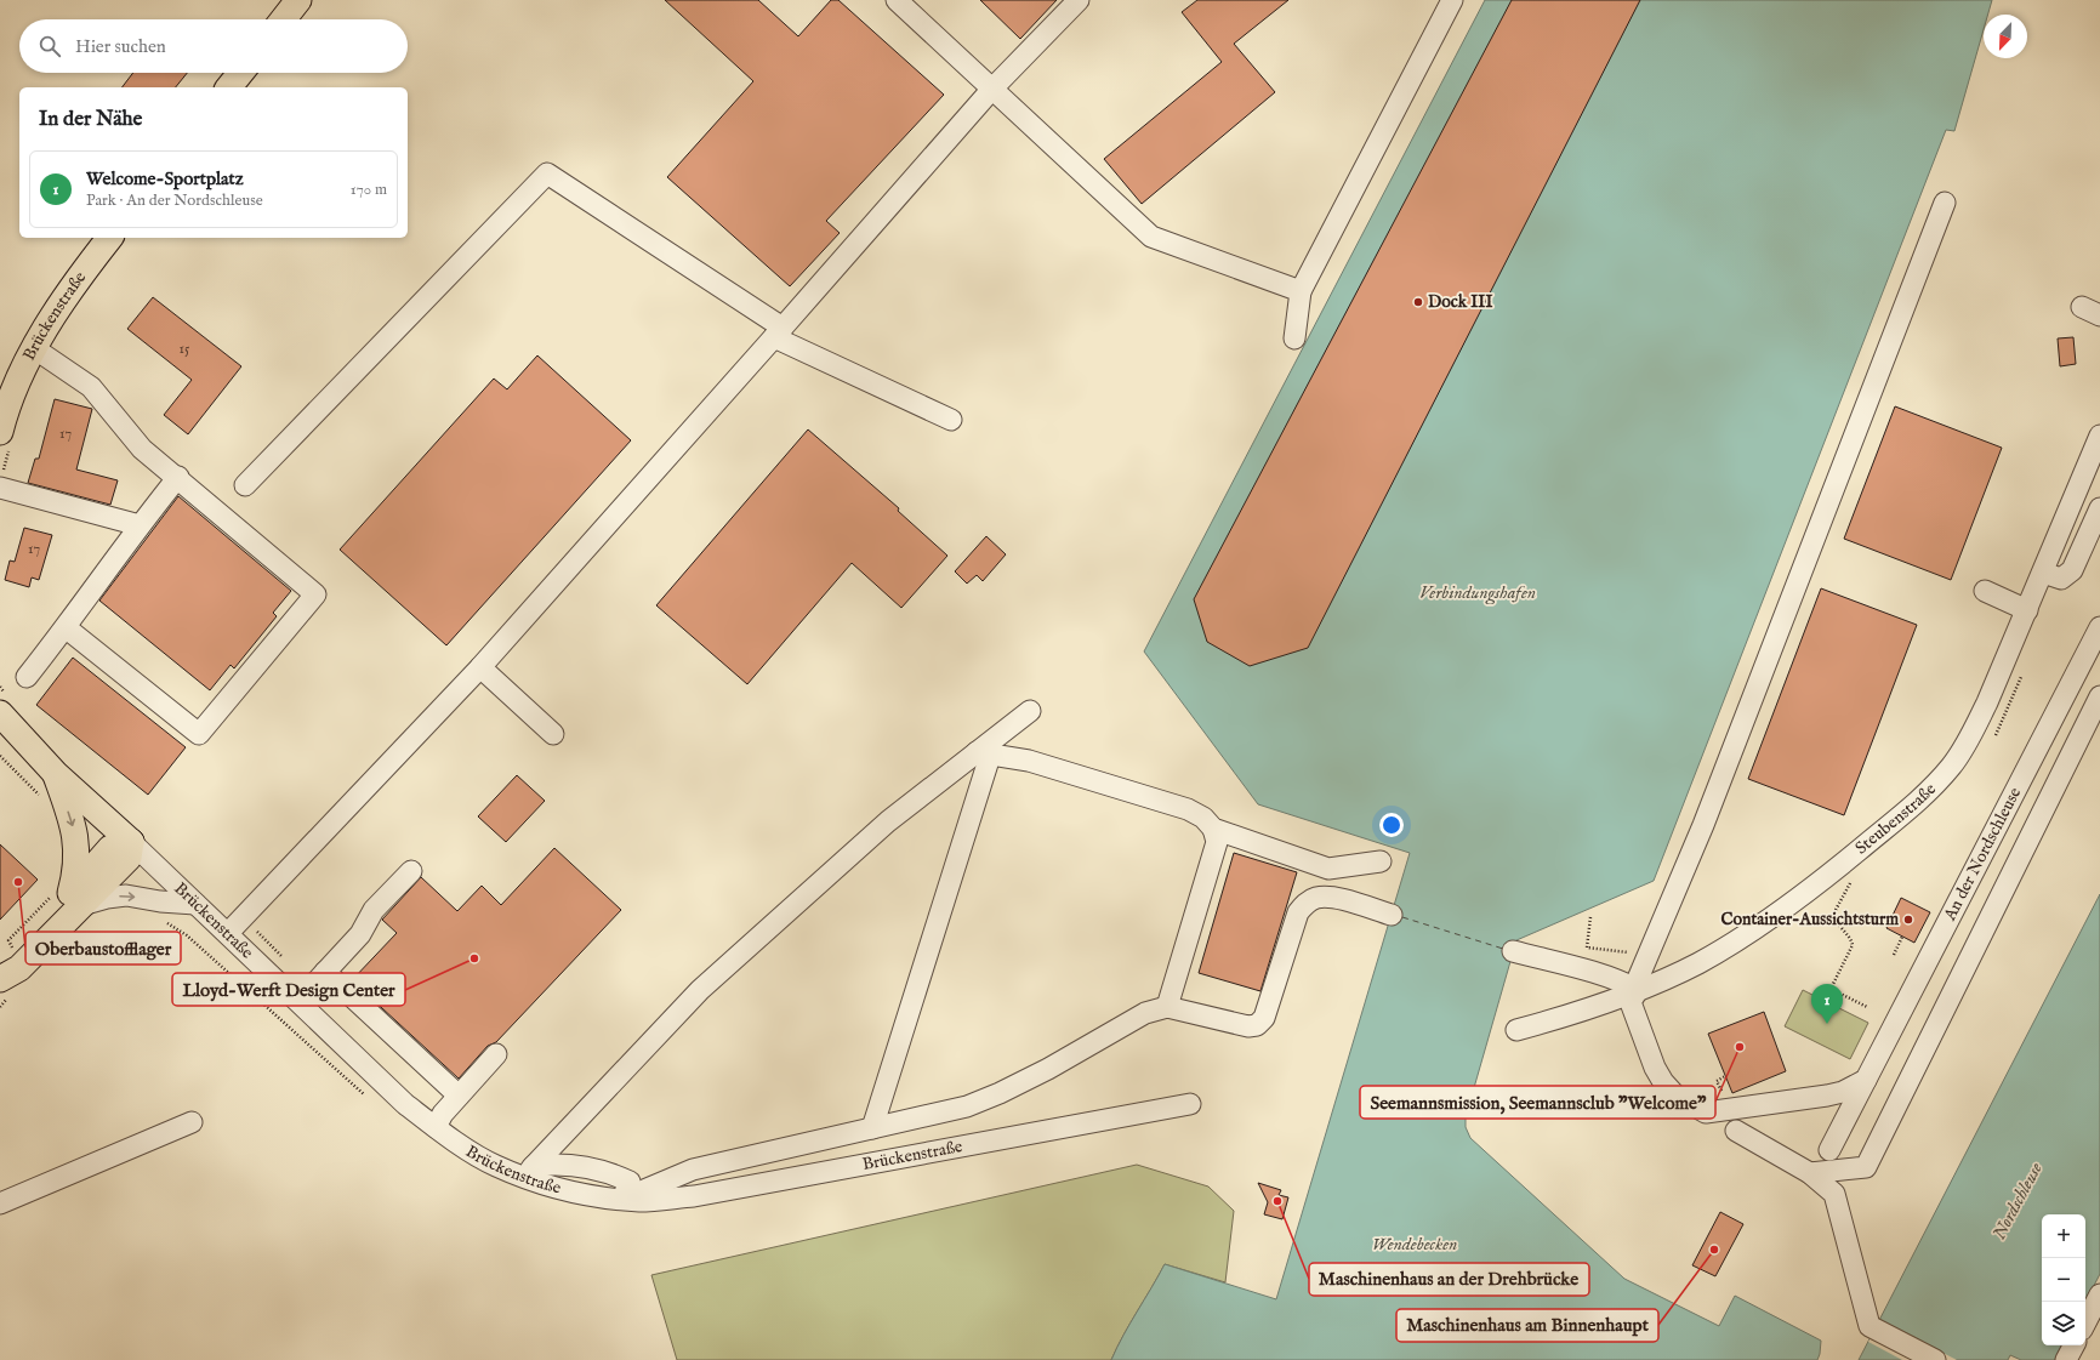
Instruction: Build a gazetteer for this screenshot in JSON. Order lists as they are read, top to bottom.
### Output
{
  "streets": {
    "main road": ["Brückenstraße"],
    "street": ["Steubenstraße", "An der Nordschleuse"]
  },
  "water": ["Verbindungshafen", "Nordschleuse", "Wendebecken"],
  "places": [
    "Dock III",
    "Oberbaustofflager",
    "Container-Aussichtsturm",
    "Lloyd-Werft Design Center",
    "Seemannsmission, Seemannsclub \"Welcome\"",
    "Maschinenhaus an der Drehbrücke",
    "Maschinenhaus am Binnenhaupt"
  ],
  "house_numbers": ["15", "17", "17"],
  "north": "bottom left",
  "page": {
    "search": "Hier suchen",
    "heading": "In der Nähe",
    "list": [
      {
        "mark": "1",
        "name": "Welcome-Sportplatz",
        "note": "Park · An der Nordschleuse",
        "value": "170 m"
      }
    ],
    "pins": "1",
    "map_buttons": ["+", "−"]
  }
}
